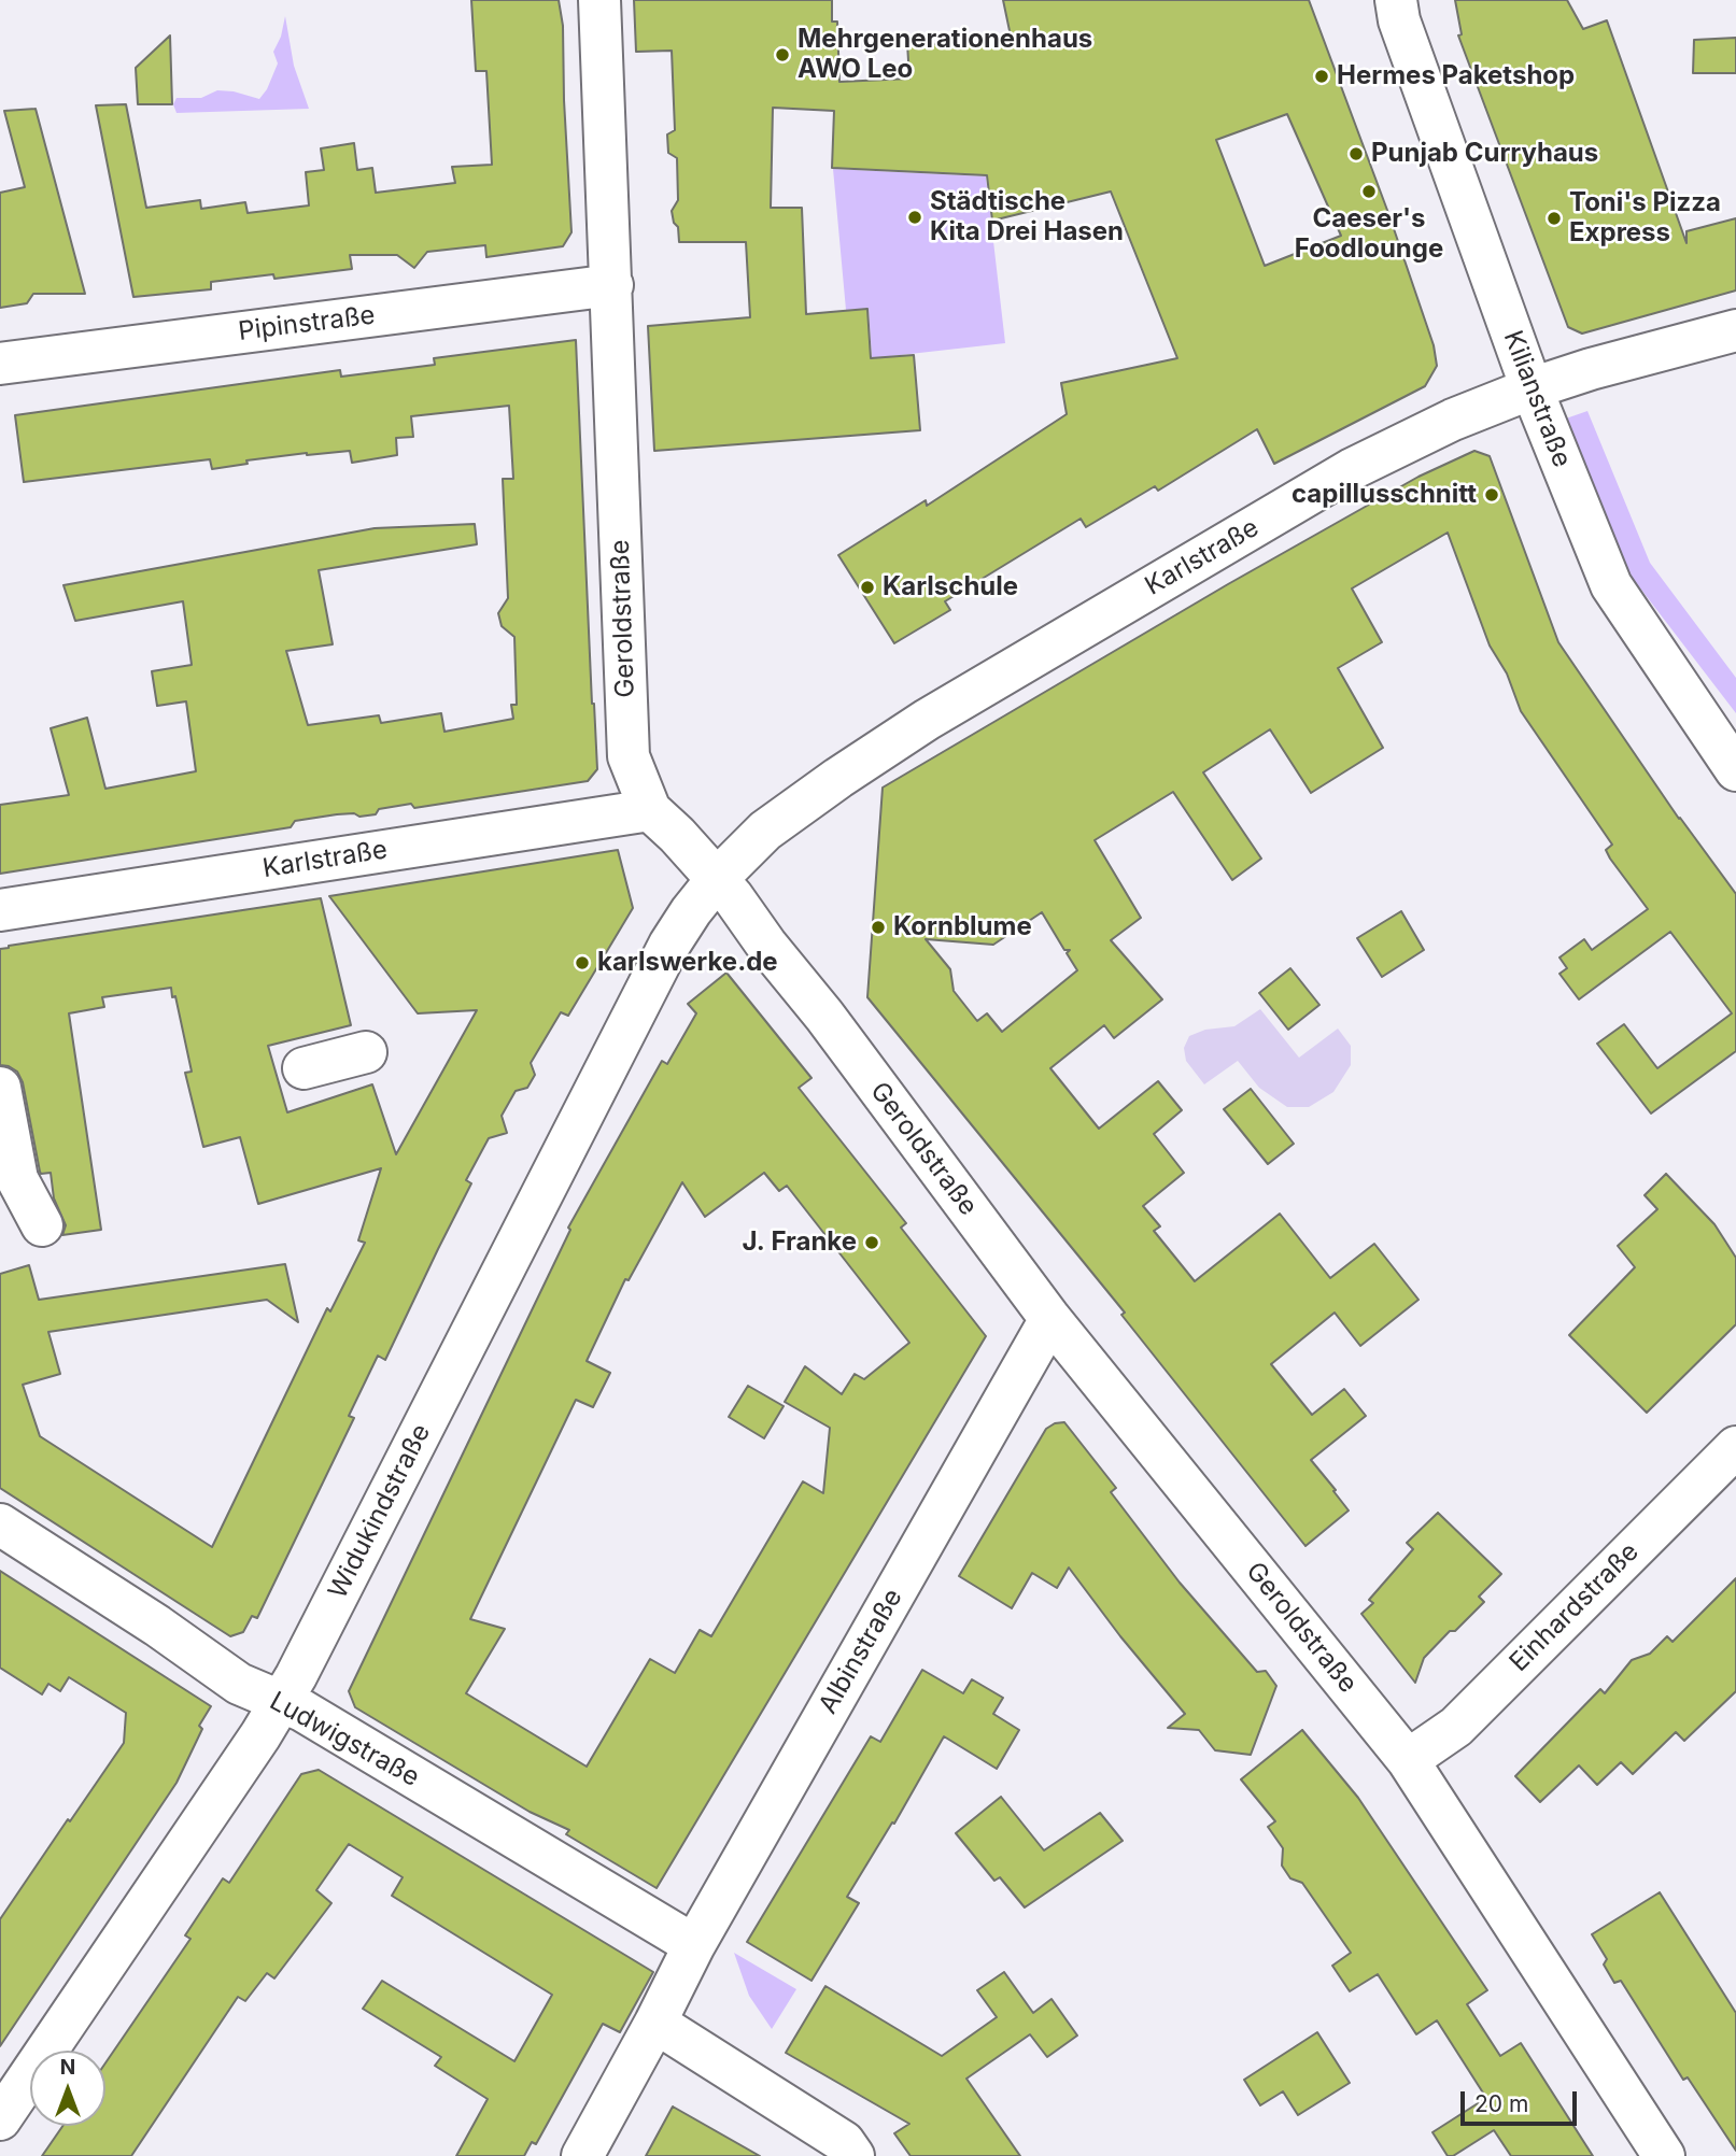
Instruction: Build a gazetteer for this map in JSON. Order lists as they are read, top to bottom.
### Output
{
  "streets": {
    "street": [
      "Pipinstraße",
      "Kilianstraße",
      "Karlstraße",
      "Geroldstraße",
      "Widukindstraße",
      "Einhardstraße",
      "Albinstraße",
      "Ludwigstraße"
    ]
  },
  "crossings": [
    ["Pipinstraße", "Geroldstraße"],
    ["Kilianstraße", "Karlstraße"],
    ["Karlstraße", "Geroldstraße"],
    ["Karlstraße", "Widukindstraße"],
    ["Geroldstraße", "Widukindstraße"],
    ["Geroldstraße", "Einhardstraße"],
    ["Geroldstraße", "Albinstraße"],
    ["Widukindstraße", "Ludwigstraße"],
    ["Albinstraße", "Ludwigstraße"]
  ],
  "places": [
    "Mehrgenerationenhaus AWO Leo",
    "Hermes Paketshop",
    "Punjab Curryhaus",
    "Caeser's Foodlounge",
    "Städtische Kita Drei Hasen",
    "Toni's Pizza Express",
    "capillusschnitt",
    "Karlschule",
    "Kornblume",
    "karlswerke.de",
    "J. Franke"
  ],
  "scale_bar": "20 m",
  "north": "top"
}
